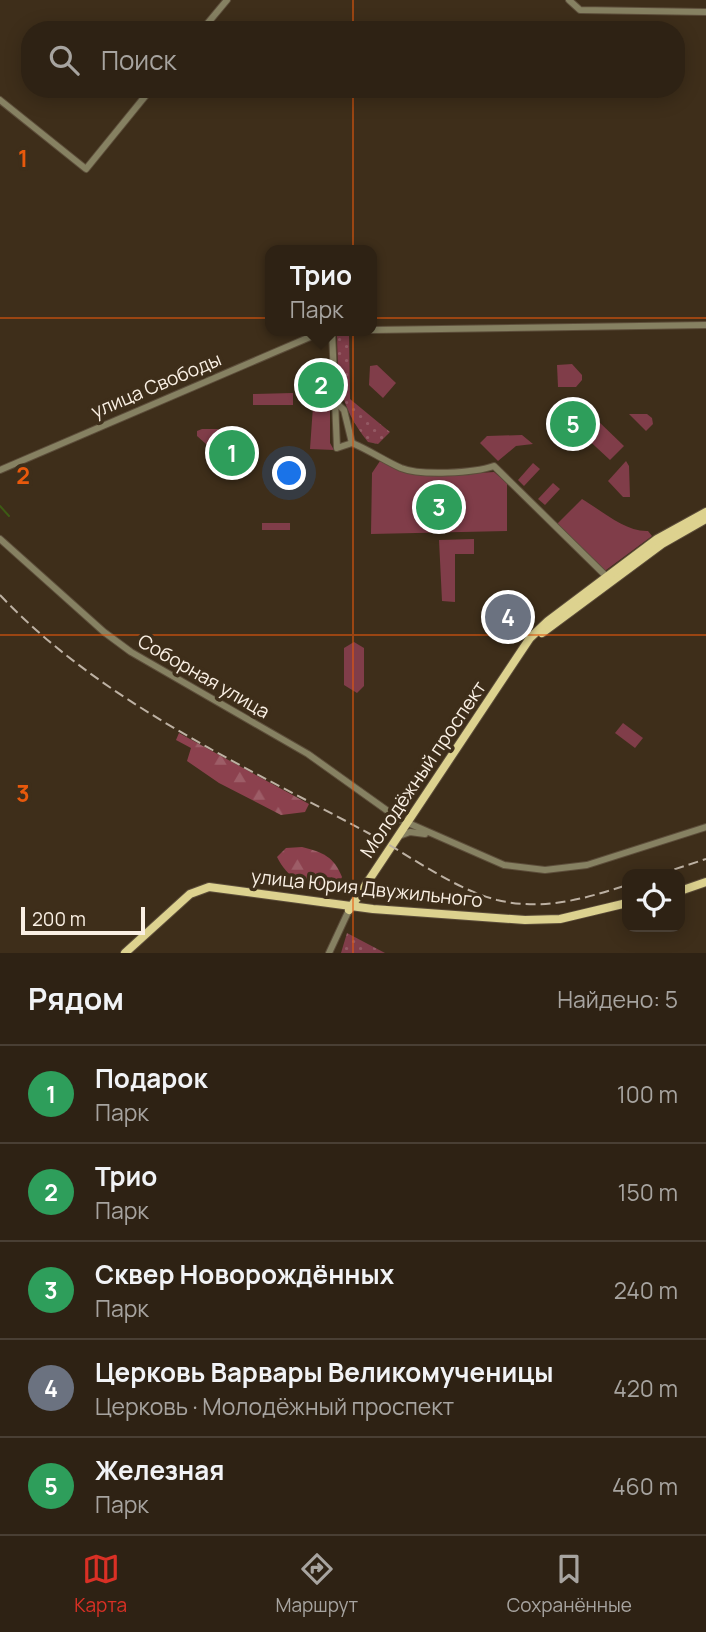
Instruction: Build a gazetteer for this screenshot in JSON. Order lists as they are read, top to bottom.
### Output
{
  "streets": {
    "main road": ["Молодёжный проспект", "улица Юрия Двужильного"],
    "street": ["улица Свободы", "Соборная улица"]
  },
  "crossings": [
    ["Соборная улица", "Молодёжный проспект"],
    ["Молодёжный проспект", "улица Юрия Двужильного"]
  ],
  "scale_bar": "200 m",
  "page": {
    "search": "Поиск",
    "popup": ["Трио", "Парк"],
    "pins": [
      "2",
      "5",
      "1",
      "3",
      "4"
    ],
    "scale": "200 m",
    "heading": ["Рядом", "Найдено: 5"],
    "list": [
      {
        "mark": "1",
        "name": "Подарок",
        "note": "Парк",
        "value": "100 m"
      },
      {
        "mark": "2",
        "name": "Трио",
        "note": "Парк",
        "value": "150 m"
      },
      {
        "mark": "3",
        "name": "Сквер Новорождённых",
        "note": "Парк",
        "value": "240 m"
      },
      {
        "mark": "4",
        "name": "Церковь Варвары Великомученицы",
        "note": "Церковь · Молодёжный проспект",
        "value": "420 m"
      },
      {
        "mark": "5",
        "name": "Железная",
        "note": "Парк",
        "value": "460 m"
      }
    ],
    "nav": ["Карта", "Маршрут", "Сохранённые"]
  },
  "grid": {
    "rows": ["1", "2", "3"]
  }
}
